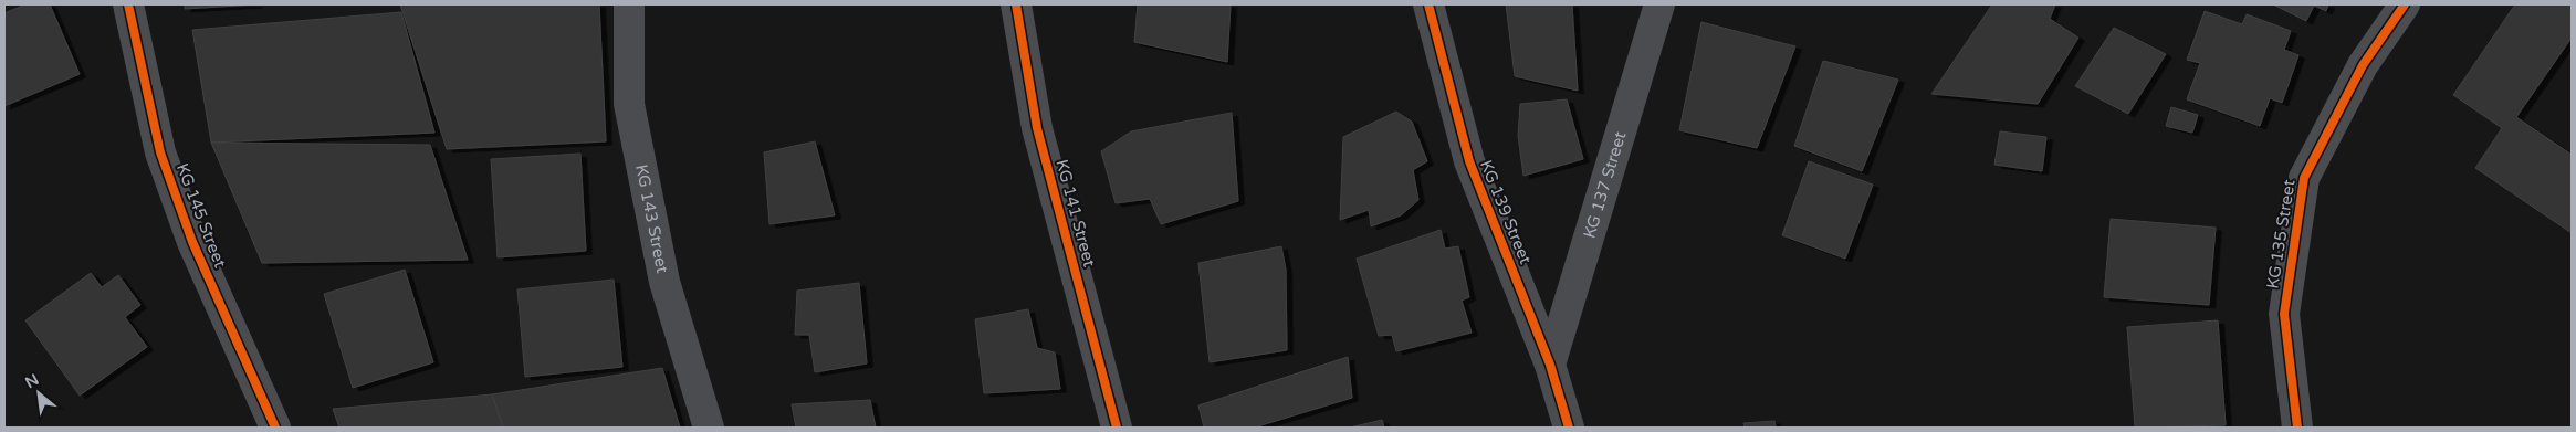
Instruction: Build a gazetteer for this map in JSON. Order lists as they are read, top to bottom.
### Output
{
  "streets": {
    "street": [
      "KG 137 Street",
      "KG 139 Street",
      "KG 141 Street",
      "KG 145 Street",
      "KG 143 Street",
      "KG 135 Street"
    ]
  },
  "crossings": [
    ["KG 137 Street", "KG 139 Street"]
  ],
  "north": "top left"
}
